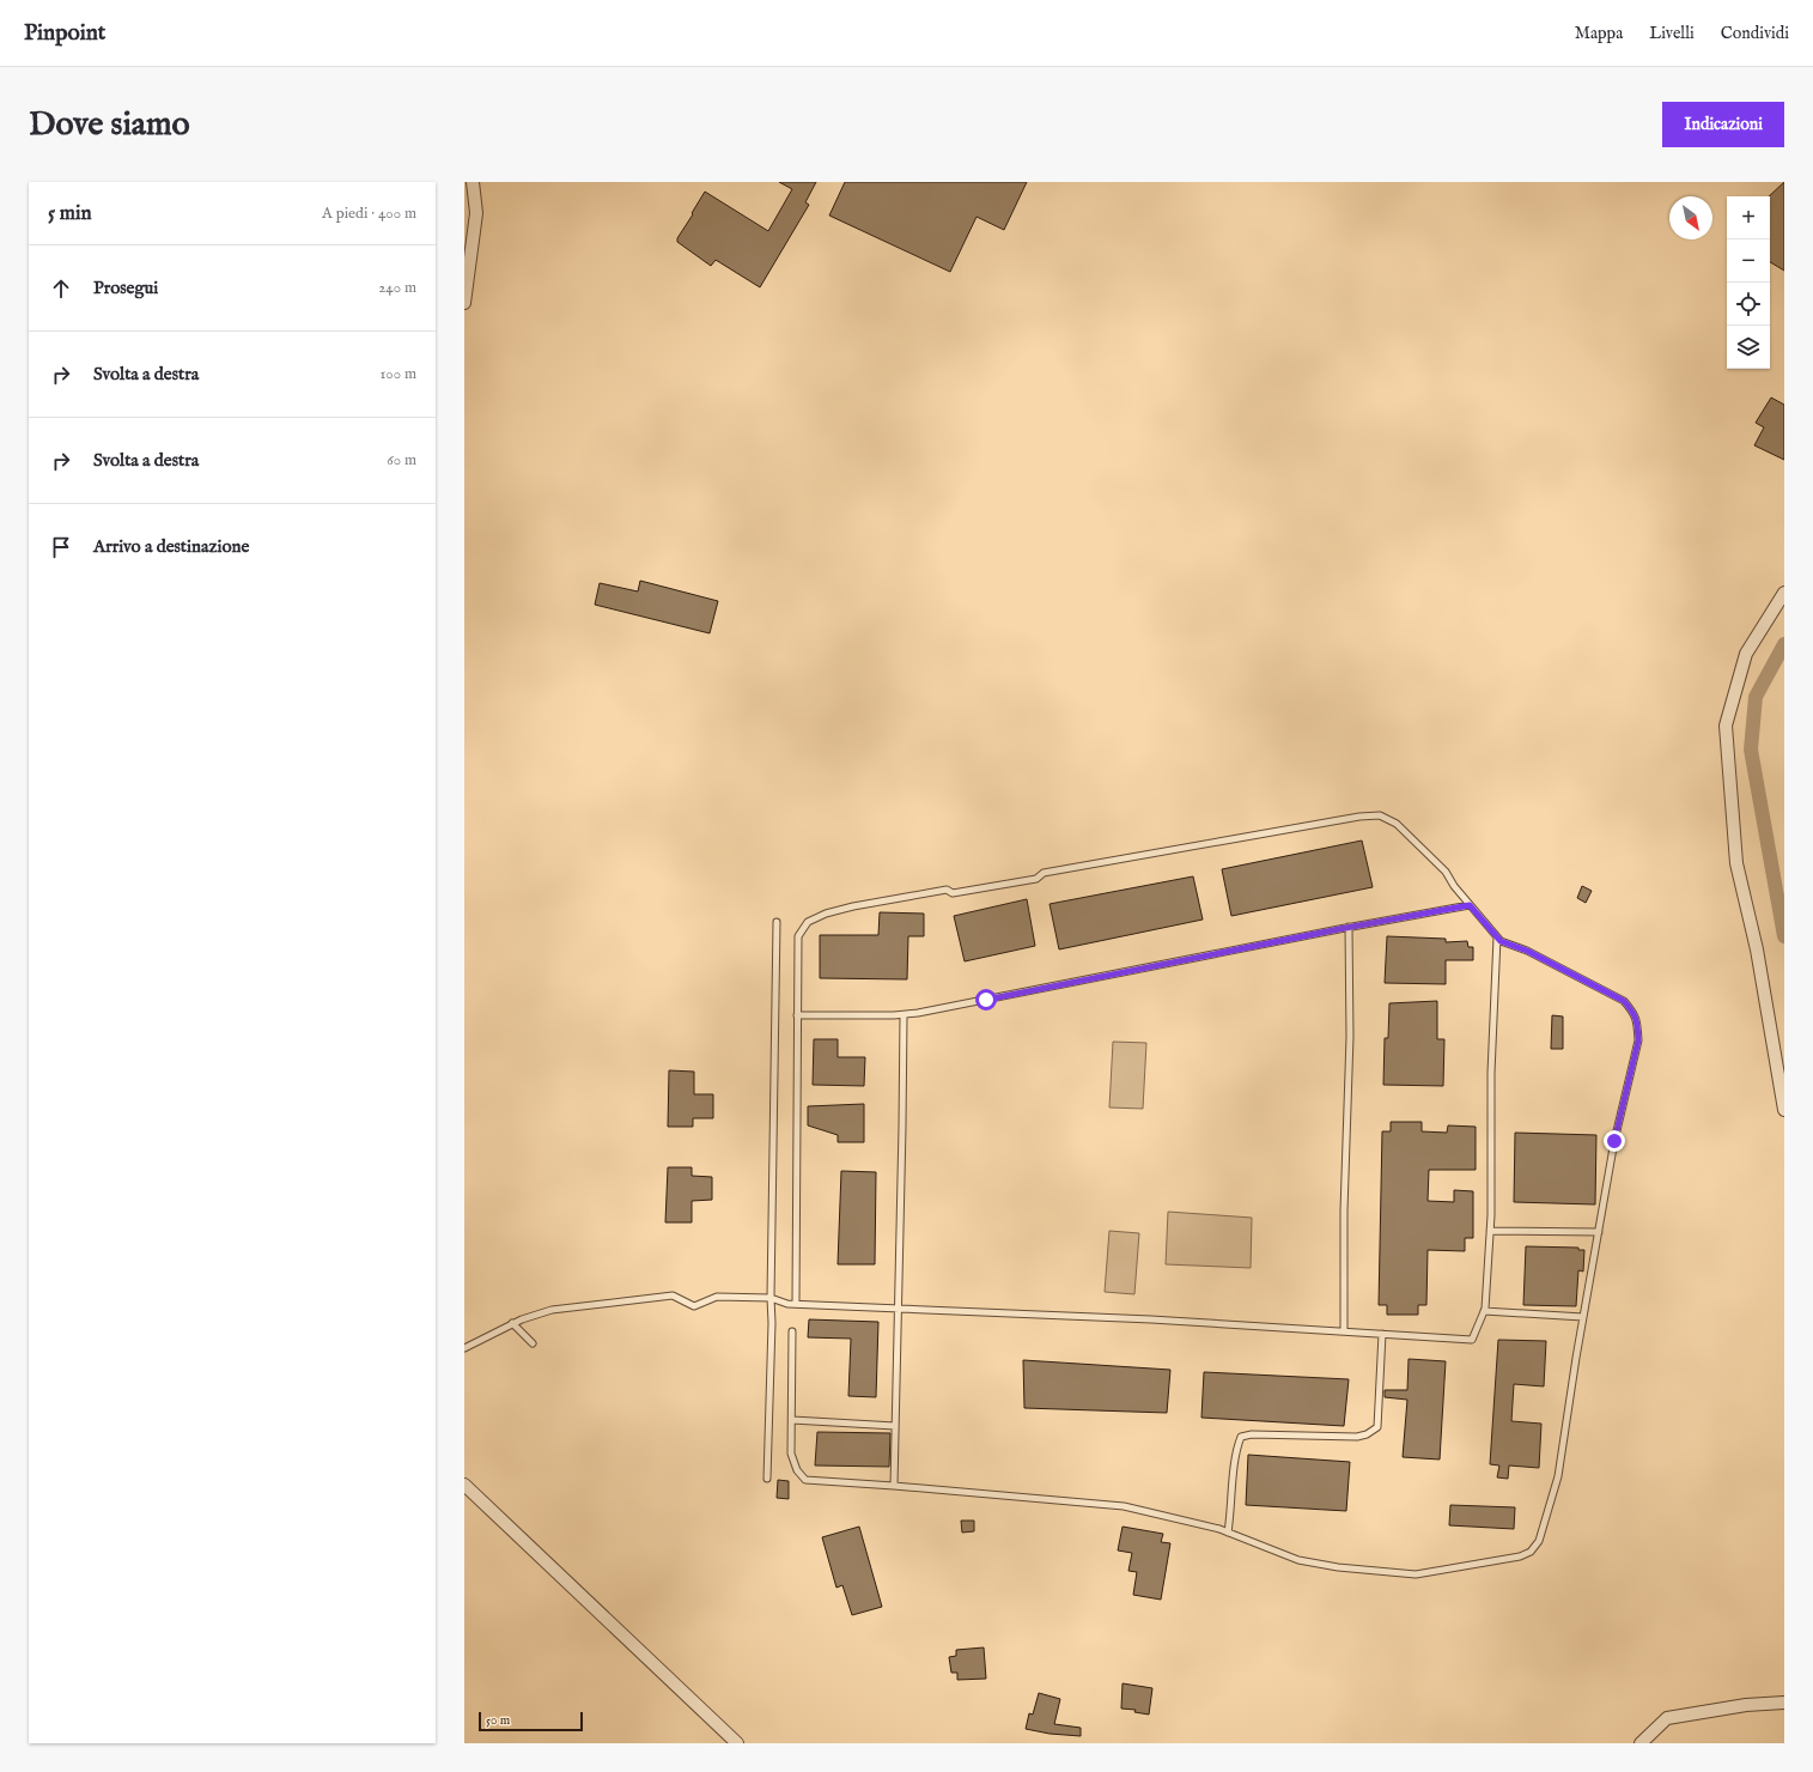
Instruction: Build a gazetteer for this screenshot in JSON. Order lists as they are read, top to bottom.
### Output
{
  "scale_bar": "50 m",
  "north": "bottom right",
  "page": {
    "header": "Pinpoint",
    "nav": ["Mappa", "Livelli", "Condividi"],
    "buttons": "Indicazioni",
    "title": "Dove siamo",
    "heading": ["5 min", "A piedi · 400 m"],
    "map_buttons": ["+", "−"],
    "list": [
      ["Prosegui", "240 m"],
      ["Svolta a destra", "100 m"],
      ["Svolta a destra", "60 m"],
      "Arrivo a destinazione"
    ],
    "scale": "50 m"
  }
}
